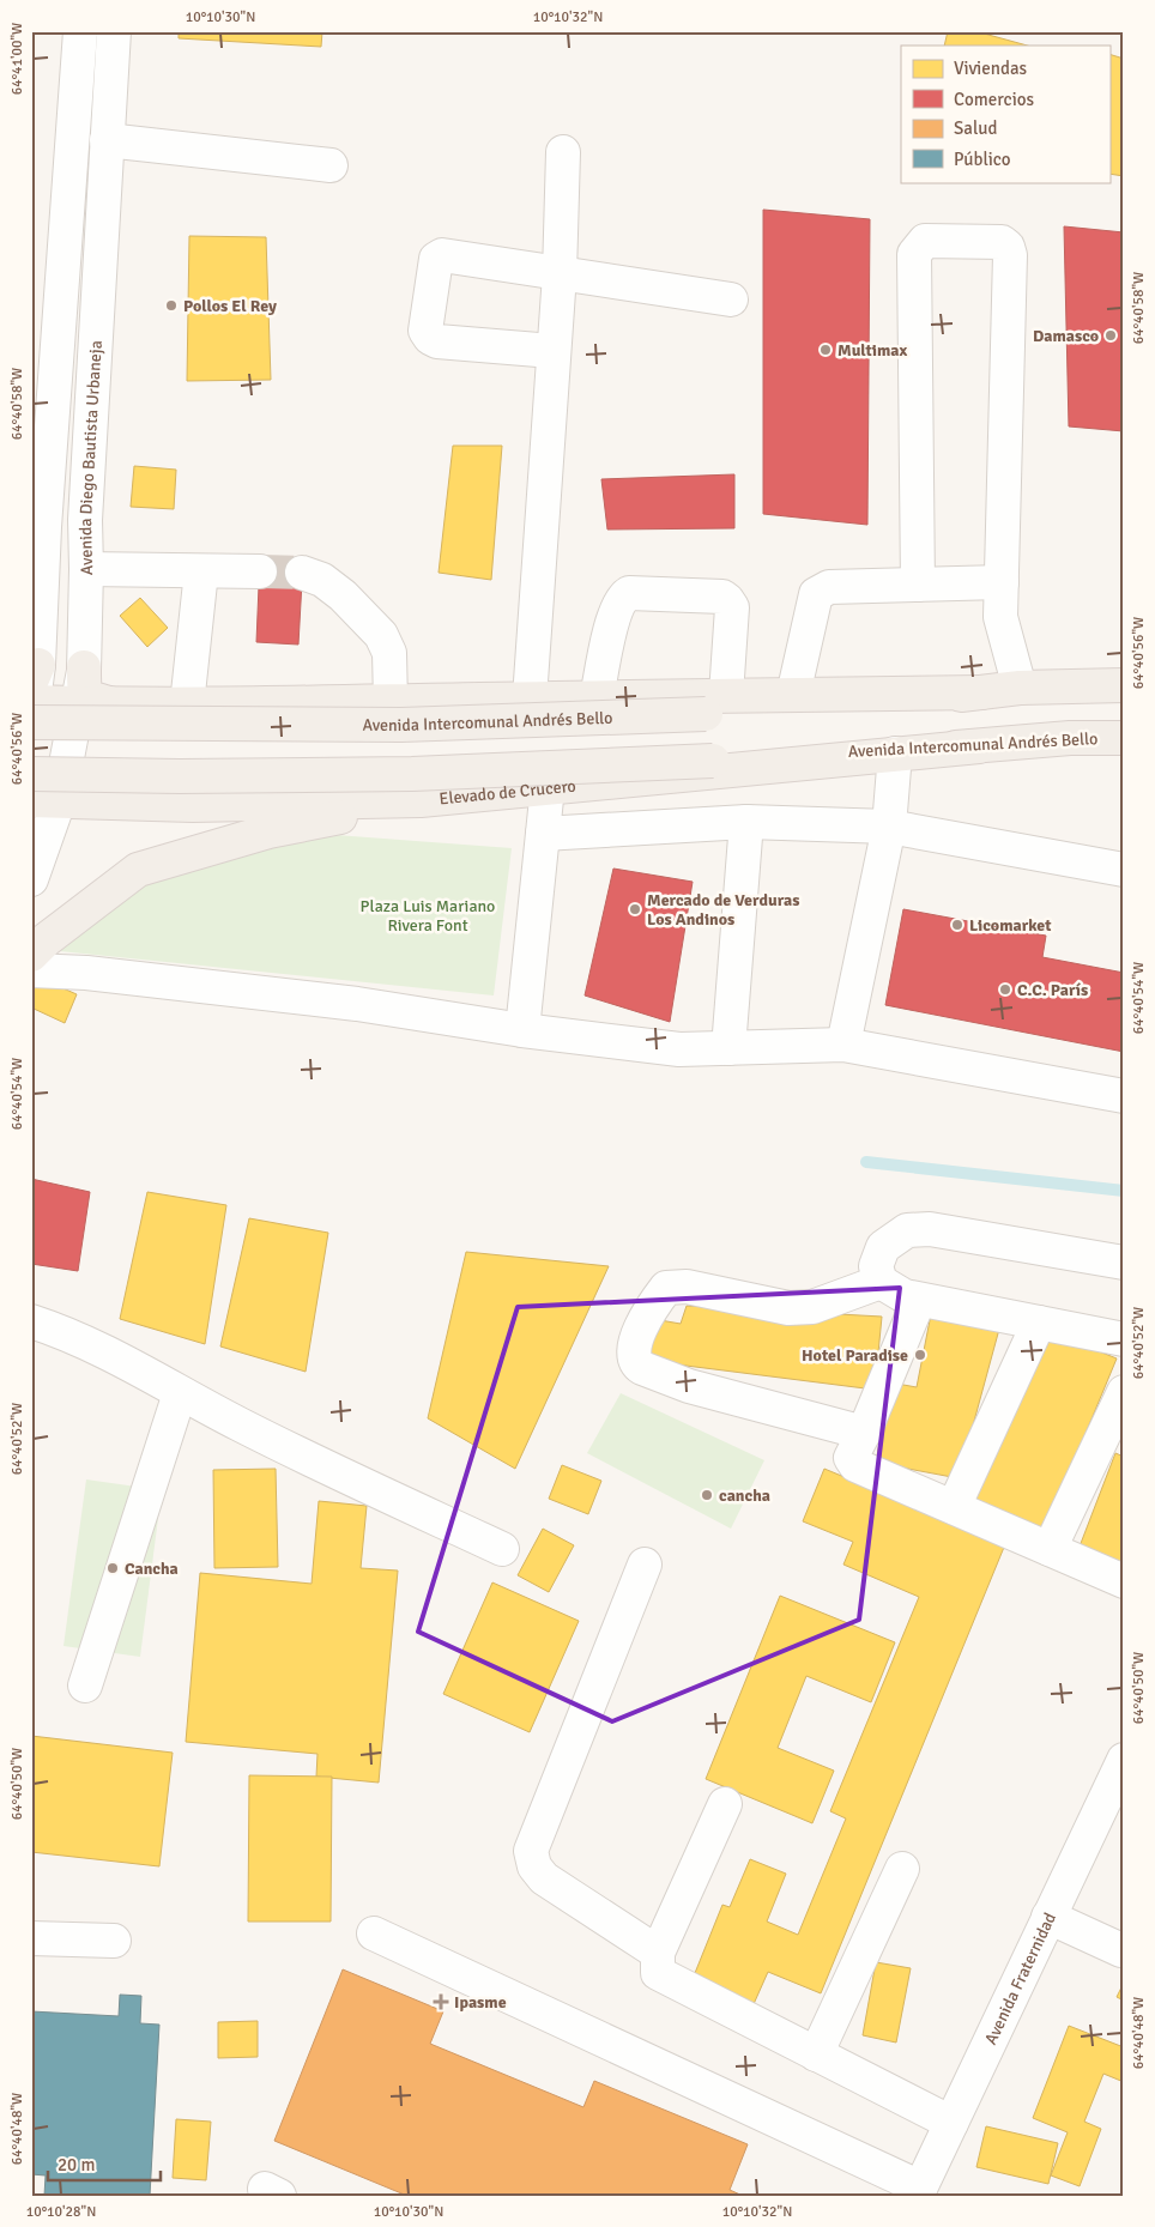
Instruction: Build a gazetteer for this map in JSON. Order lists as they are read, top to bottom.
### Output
{
  "streets": {
    "main road": ["Avenida Intercomunal Andrés Bello", "Elevado de Crucero"],
    "street": ["Avenida Diego Bautista Urbaneja", "Avenida Fraternidad"]
  },
  "crossings": [
    ["Avenida Diego Bautista Urbaneja", "Elevado de Crucero"],
    ["Avenida Intercomunal Andrés Bello", "Elevado de Crucero"]
  ],
  "parks": ["Plaza Luis Mariano Rivera Font"],
  "places": {
    "other": [
      "Pollos El Rey",
      "Damasco",
      "Multimax",
      "Mercado de Verduras Los Andinos",
      "Licomarket",
      "C.C. París",
      "Hotel Paradise",
      "cancha",
      "Cancha"
    ],
    "health": ["Ipasme"]
  },
  "legend": [
    "Viviendas",
    "Comercios",
    "Salud",
    "Público"
  ],
  "scale_bar": "20 m",
  "coordinates": [
    "10°10'30\"N",
    "10°10'32\"N",
    "64°41'00\"W",
    "64°40'58\"W",
    "64°40'56\"W",
    "64°40'54\"W",
    "64°40'52\"W",
    "64°40'50\"W",
    "64°40'48\"W",
    "10°10'28\"N"
  ]
}
